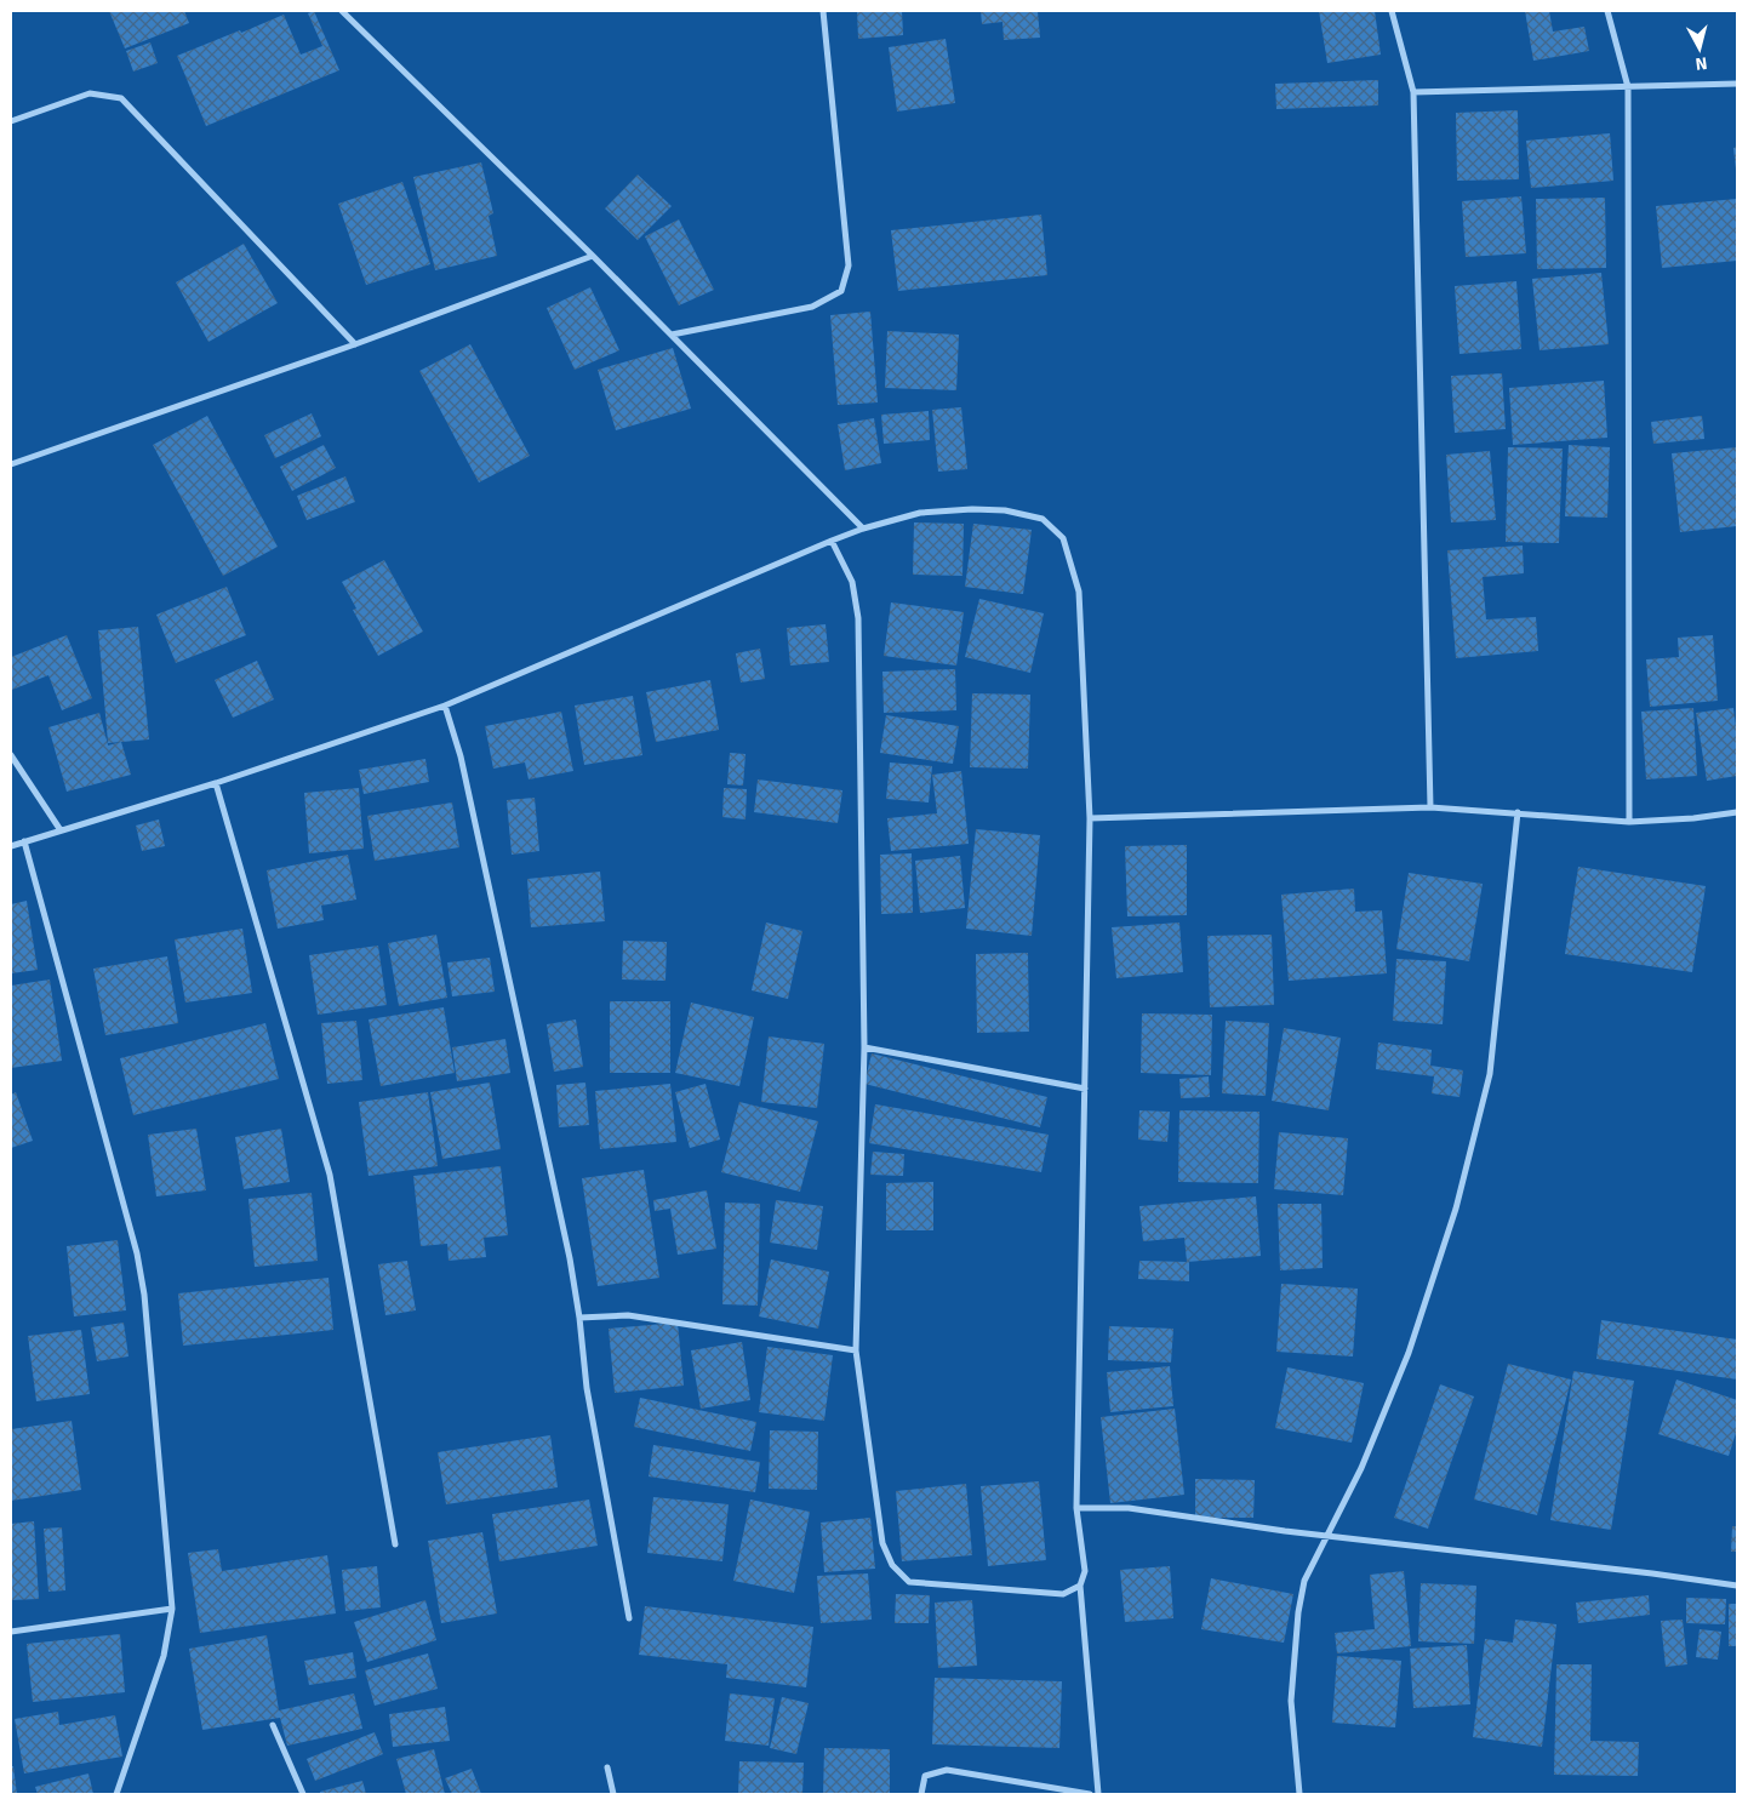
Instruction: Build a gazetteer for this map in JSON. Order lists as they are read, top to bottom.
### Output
{
  "north": "bottom"
}
